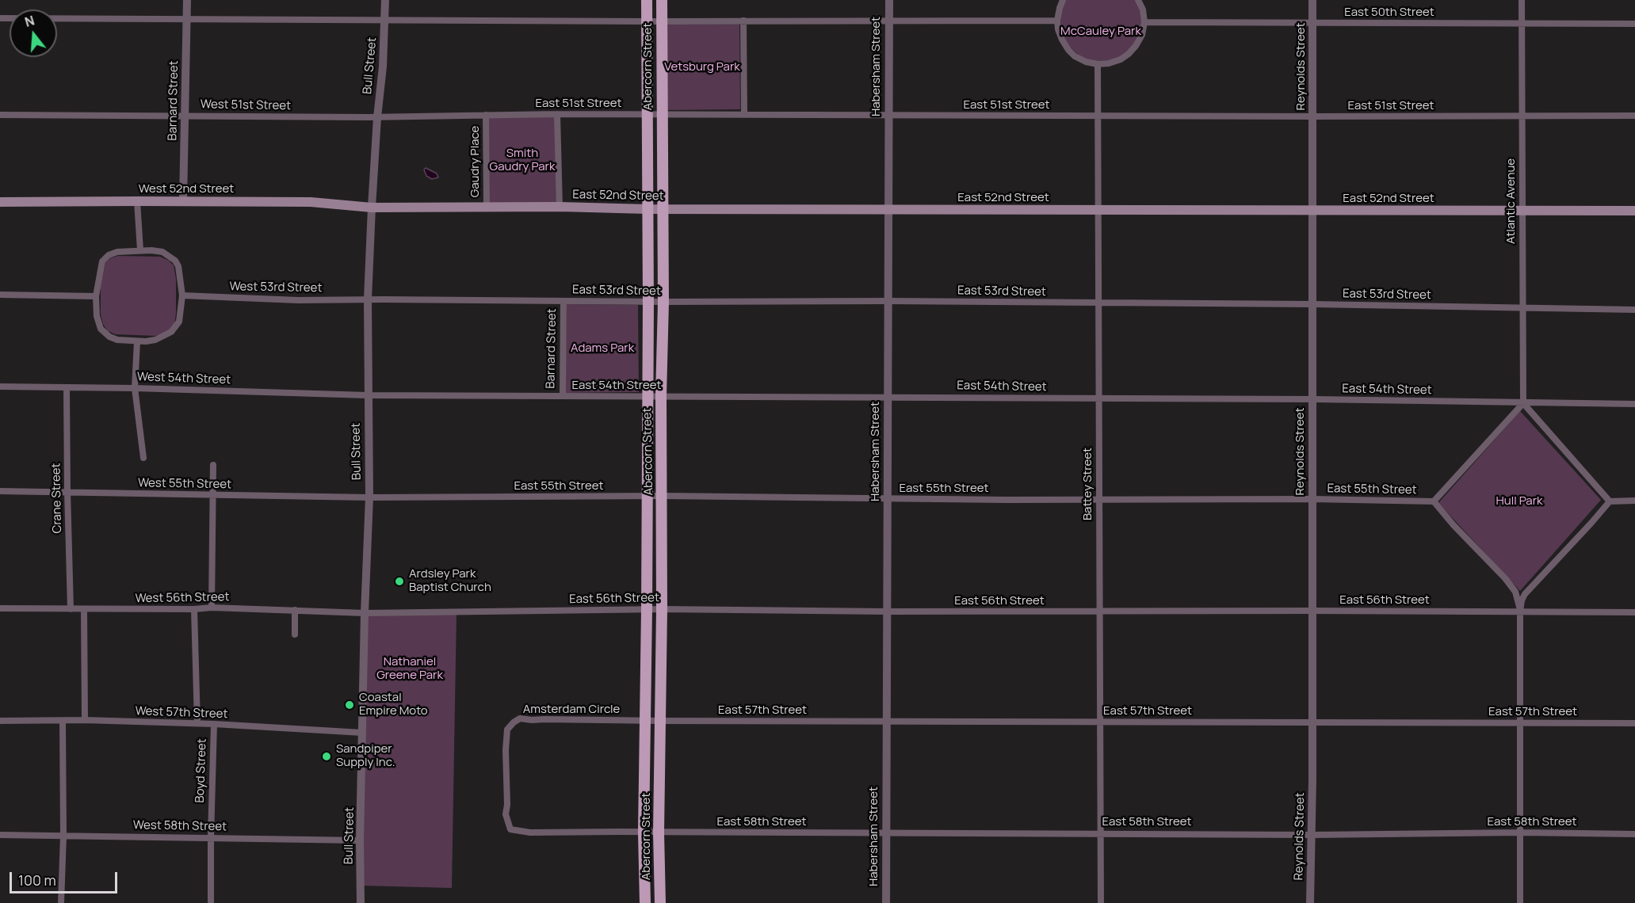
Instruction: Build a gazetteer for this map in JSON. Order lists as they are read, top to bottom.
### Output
{
  "streets": {
    "main road": ["Abercorn Street", "West 52nd Street", "East 52nd Street"],
    "street": [
      "East 50th Street",
      "Bull Street",
      "Habersham Street",
      "Reynolds Street",
      "Barnard Street",
      "East 51st Street",
      "West 51st Street",
      "Gaudry Place",
      "Atlantic Avenue",
      "West 53rd Street",
      "East 53rd Street",
      "West 54th Street",
      "East 54th Street",
      "West 55th Street",
      "Battey Street",
      "East 55th Street",
      "Crane Street",
      "West 56th Street",
      "East 56th Street",
      "Amsterdam Circle",
      "East 57th Street",
      "West 57th Street",
      "Boyd Street",
      "East 58th Street",
      "West 58th Street"
    ]
  },
  "crossings": [
    ["East 50th Street", "Reynolds Street"],
    ["East 50th Street", "Atlantic Avenue"],
    ["Bull Street", "East 51st Street"],
    ["Bull Street", "West 51st Street"],
    ["Bull Street", "West 52nd Street"],
    ["Bull Street", "East 52nd Street"],
    ["Bull Street", "West 53rd Street"],
    ["Bull Street", "East 53rd Street"],
    ["Bull Street", "West 54th Street"],
    ["Bull Street", "East 54th Street"],
    ["Bull Street", "West 55th Street"],
    ["Bull Street", "East 55th Street"],
    ["Bull Street", "West 56th Street"],
    ["Bull Street", "East 56th Street"],
    ["Bull Street", "West 57th Street"],
    ["Bull Street", "West 58th Street"],
    ["Abercorn Street", "East 51st Street"],
    ["Abercorn Street", "East 52nd Street"],
    ["Abercorn Street", "East 53rd Street"],
    ["Abercorn Street", "East 54th Street"],
    ["Abercorn Street", "East 55th Street"],
    ["Abercorn Street", "East 56th Street"],
    ["Abercorn Street", "Amsterdam Circle"],
    ["Abercorn Street", "East 57th Street"],
    ["Abercorn Street", "East 58th Street"],
    ["Habersham Street", "East 51st Street"],
    ["Habersham Street", "East 52nd Street"],
    ["Habersham Street", "East 53rd Street"],
    ["Habersham Street", "East 54th Street"],
    ["Habersham Street", "East 55th Street"],
    ["Habersham Street", "East 56th Street"],
    ["Habersham Street", "East 57th Street"],
    ["Habersham Street", "East 58th Street"],
    ["Reynolds Street", "East 51st Street"],
    ["Reynolds Street", "East 52nd Street"],
    ["Reynolds Street", "East 53rd Street"],
    ["Reynolds Street", "East 54th Street"],
    ["Reynolds Street", "East 55th Street"],
    ["Reynolds Street", "East 56th Street"],
    ["Reynolds Street", "East 57th Street"],
    ["Reynolds Street", "East 58th Street"],
    ["Barnard Street", "West 51st Street"],
    ["Barnard Street", "West 52nd Street"],
    ["Barnard Street", "East 53rd Street"],
    ["Barnard Street", "East 54th Street"],
    ["East 51st Street", "West 51st Street"],
    ["East 51st Street", "Gaudry Place"],
    ["East 51st Street", "Atlantic Avenue"],
    ["East 51st Street", "Battey Street"],
    ["Gaudry Place", "East 52nd Street"],
    ["West 52nd Street", "East 52nd Street"],
    ["East 52nd Street", "Atlantic Avenue"],
    ["East 52nd Street", "Battey Street"],
    ["Atlantic Avenue", "East 53rd Street"],
    ["Atlantic Avenue", "East 54th Street"],
    ["West 53rd Street", "East 53rd Street"],
    ["East 53rd Street", "Battey Street"],
    ["West 54th Street", "East 54th Street"],
    ["West 54th Street", "Crane Street"],
    ["East 54th Street", "Battey Street"],
    ["West 55th Street", "East 55th Street"],
    ["West 55th Street", "Crane Street"],
    ["Battey Street", "East 55th Street"],
    ["Battey Street", "East 56th Street"],
    ["Battey Street", "East 57th Street"],
    ["Battey Street", "East 58th Street"],
    ["Crane Street", "West 56th Street"],
    ["West 56th Street", "East 56th Street"],
    ["West 56th Street", "Boyd Street"],
    ["Amsterdam Circle", "East 57th Street"],
    ["Amsterdam Circle", "East 58th Street"],
    ["West 57th Street", "Boyd Street"],
    ["Boyd Street", "West 58th Street"]
  ],
  "parks": [
    "McCauley Park",
    "Vetsburg Park",
    "Smith Gaudry Park",
    "Adams Park",
    "Hull Park",
    "Nathaniel Greene Park"
  ],
  "places": ["Ardsley Park Baptist Church", "Coastal Empire Moto", "Sandpiper Supply Inc."],
  "scale_bar": "100 m",
  "north": "top"
}
